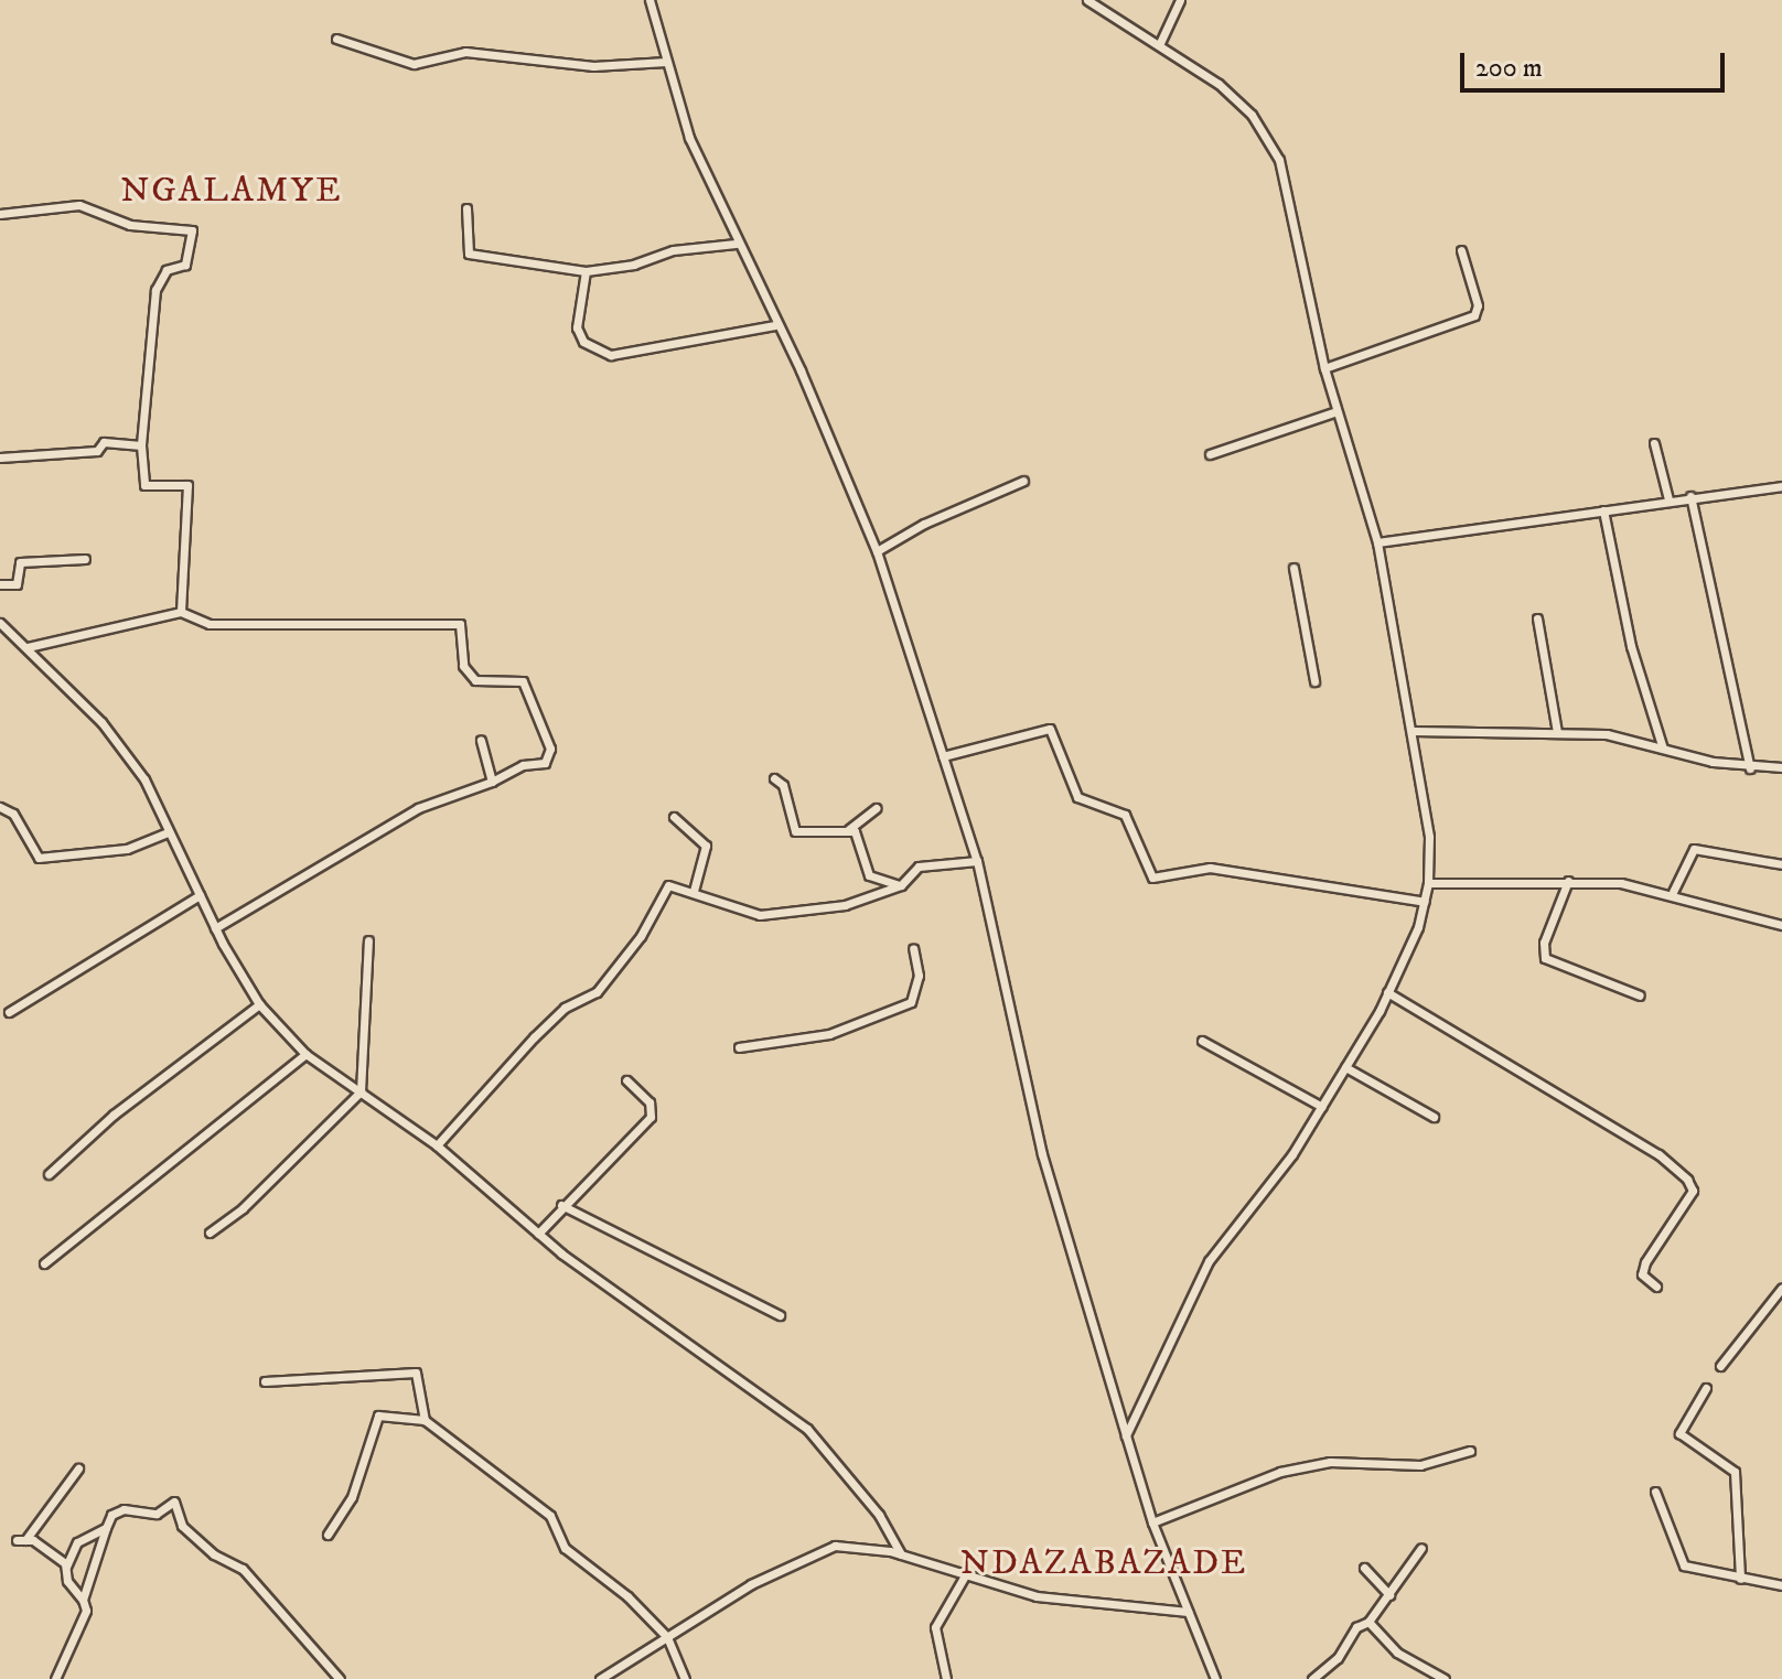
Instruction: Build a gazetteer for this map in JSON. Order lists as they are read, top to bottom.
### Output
{
  "districts": ["NGALAMYE", "NDAZABAZADE"],
  "scale_bar": "200 m"
}
